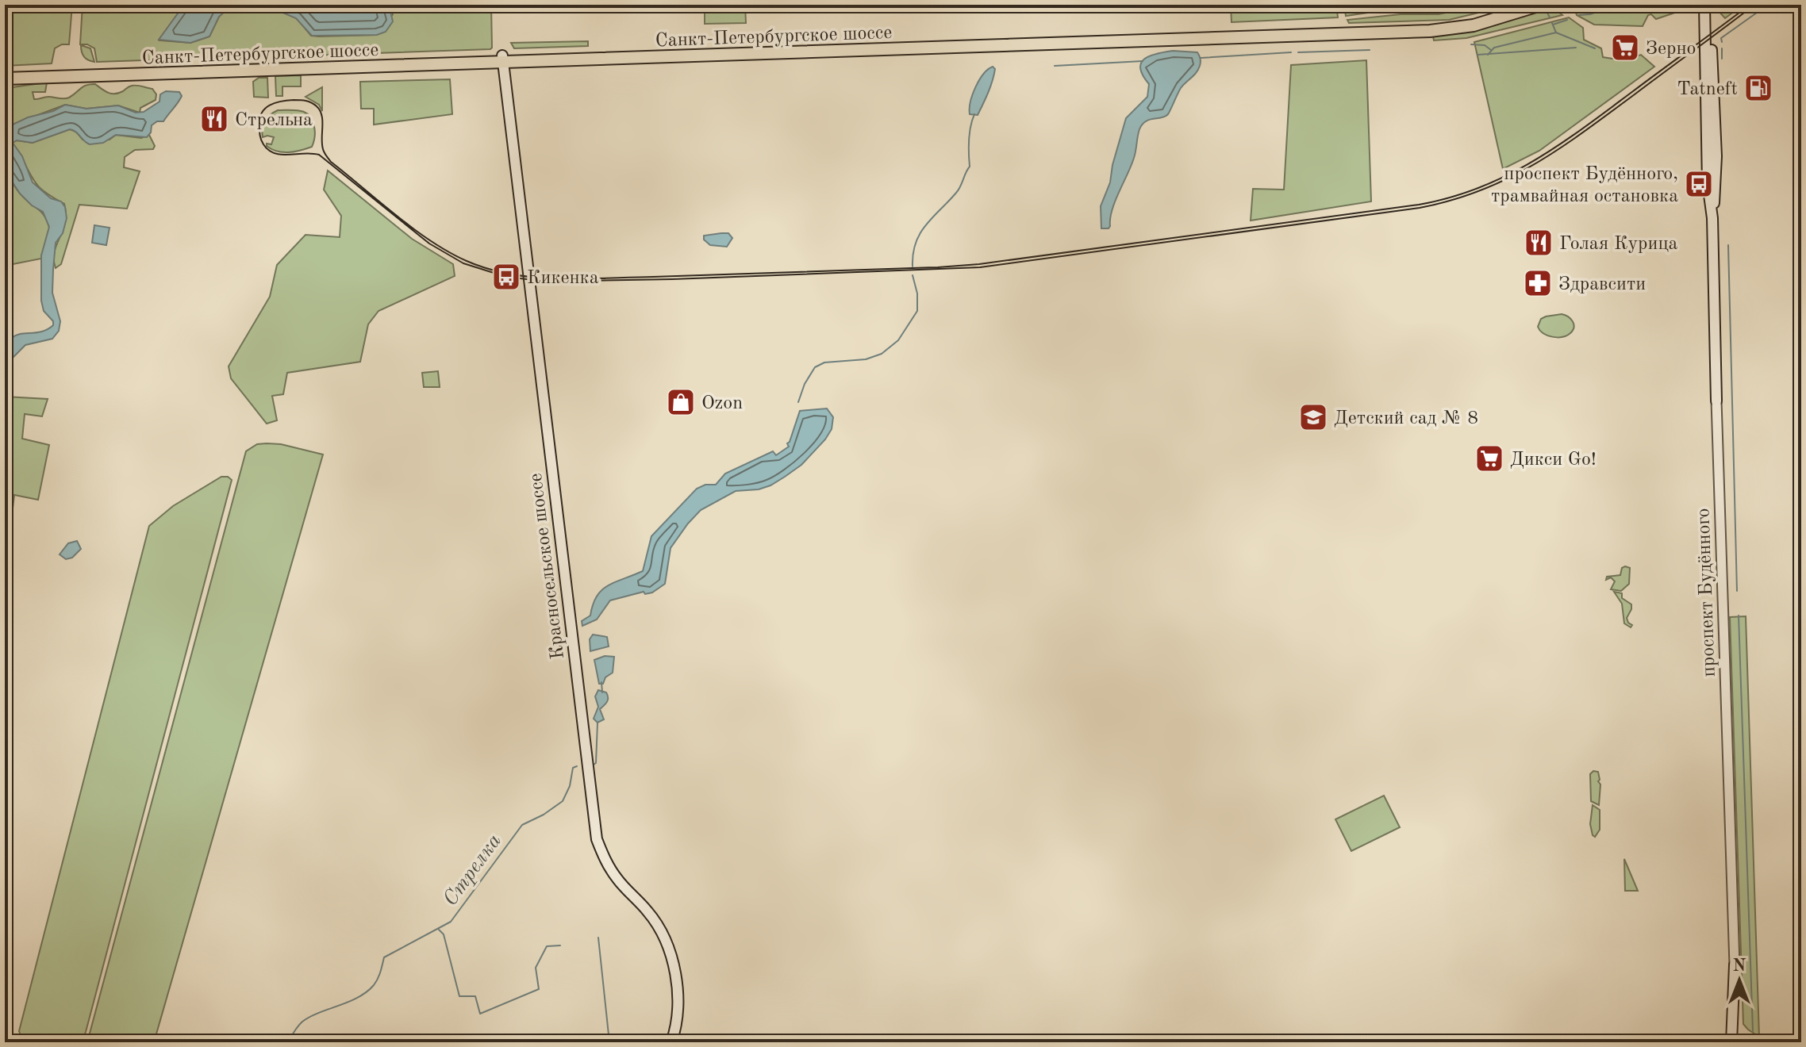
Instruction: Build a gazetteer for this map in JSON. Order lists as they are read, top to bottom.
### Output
{
  "streets": {
    "main road": ["Санкт-Петербургское шоссе", "Красносельское шоссе", "проспект Будённого"]
  },
  "crossings": [
    ["Санкт-Петербургское шоссе", "Красносельское шоссе"]
  ],
  "water": ["Стрелка"],
  "places": {
    "supermarket": ["Зерно", "Дикси Go!"],
    "fuel station": ["Tatneft"],
    "restaurant": ["Стрельна", "Голая Курица"],
    "bus stop": ["проспект Будённого, трамвайная остановка", "Кикенка"],
    "pharmacy": ["Здравсити"],
    "shop": ["Ozon"],
    "school or university": ["Детский сад № 8"]
  },
  "north": "top"
}
